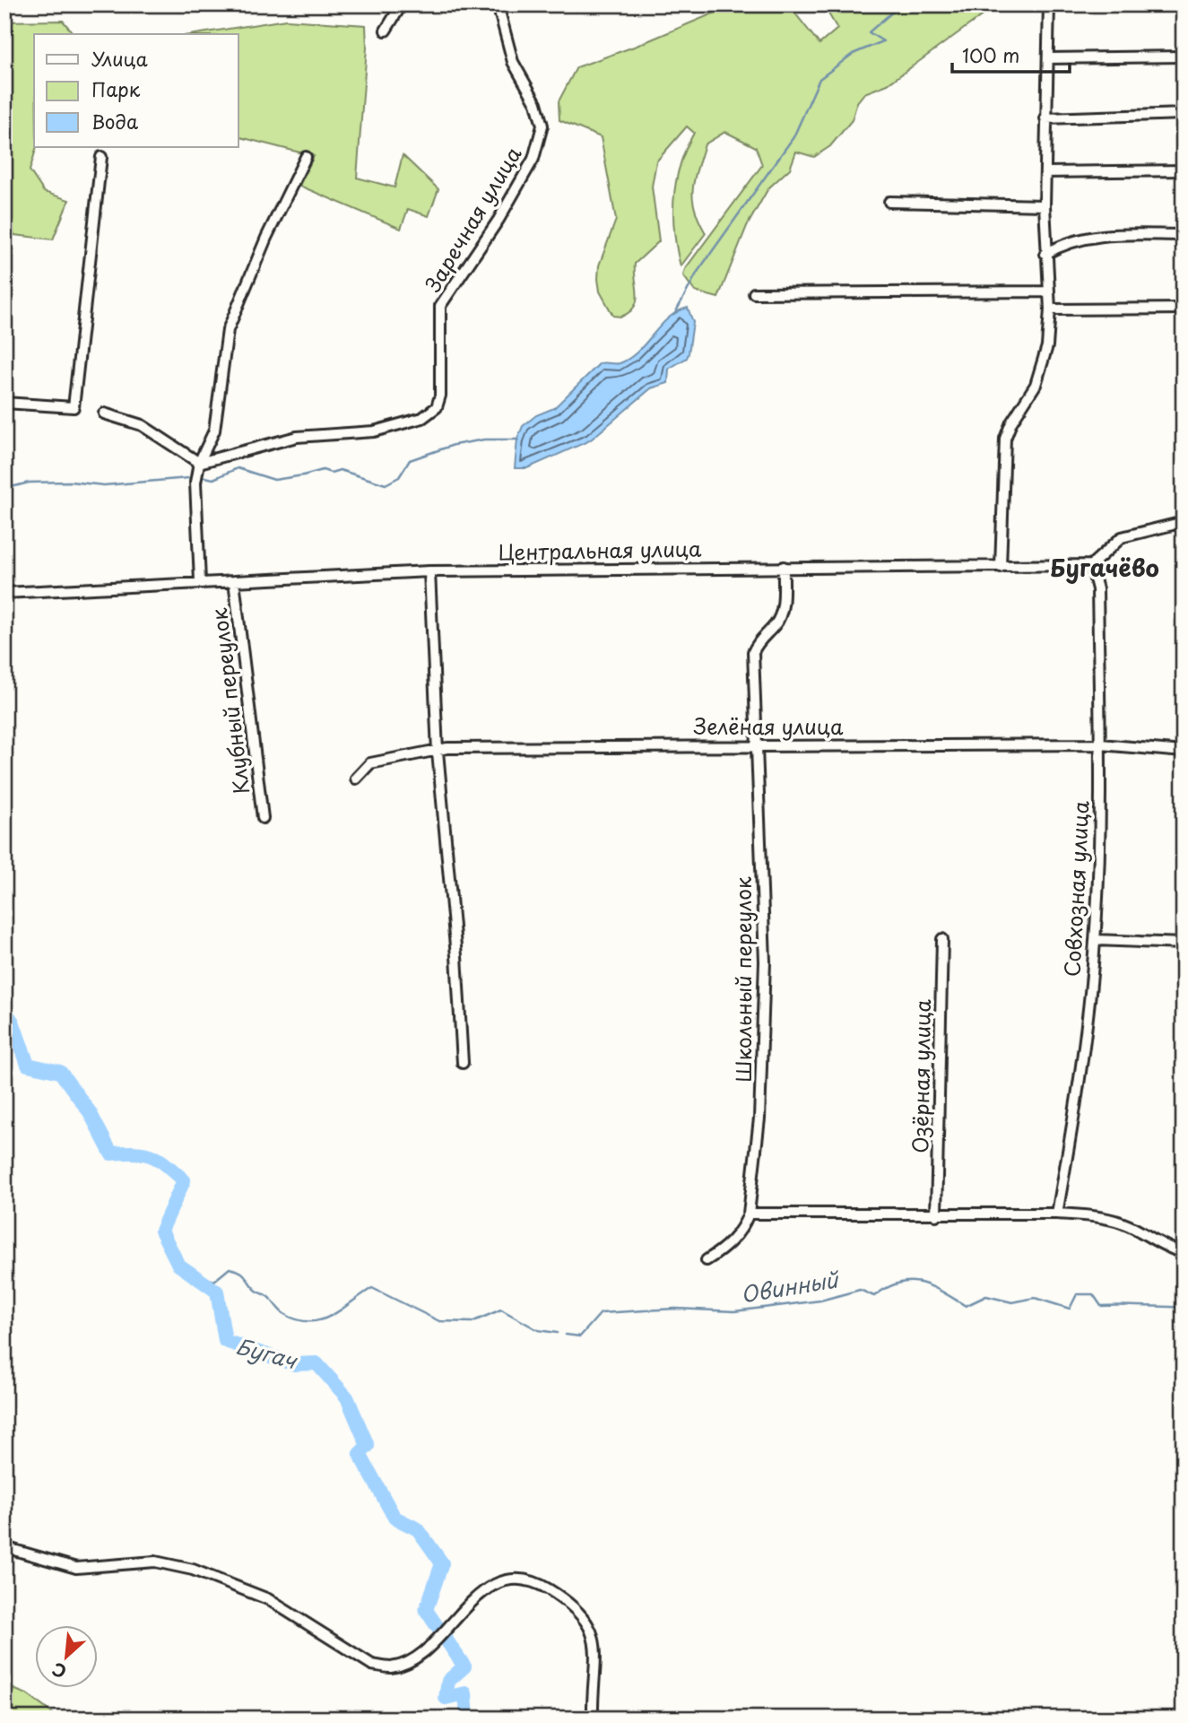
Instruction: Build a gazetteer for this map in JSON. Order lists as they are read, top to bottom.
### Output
{
  "streets": {
    "street": [
      "Заречная улица",
      "Центральная улица",
      "Клубный переулок",
      "Зелёная улица",
      "Совхозная улица",
      "Школьный переулок",
      "Озёрная улица"
    ]
  },
  "crossings": [
    ["Центральная улица", "Клубный переулок"],
    ["Центральная улица", "Совхозная улица"],
    ["Центральная улица", "Школьный переулок"],
    ["Зелёная улица", "Совхозная улица"],
    ["Зелёная улица", "Школьный переулок"]
  ],
  "districts": ["Бугачёво"],
  "water": ["Овинный", "Бугач"],
  "legend": ["Улица", "Парк", "Вода"],
  "scale_bar": "100 m",
  "north": "bottom left"
}
